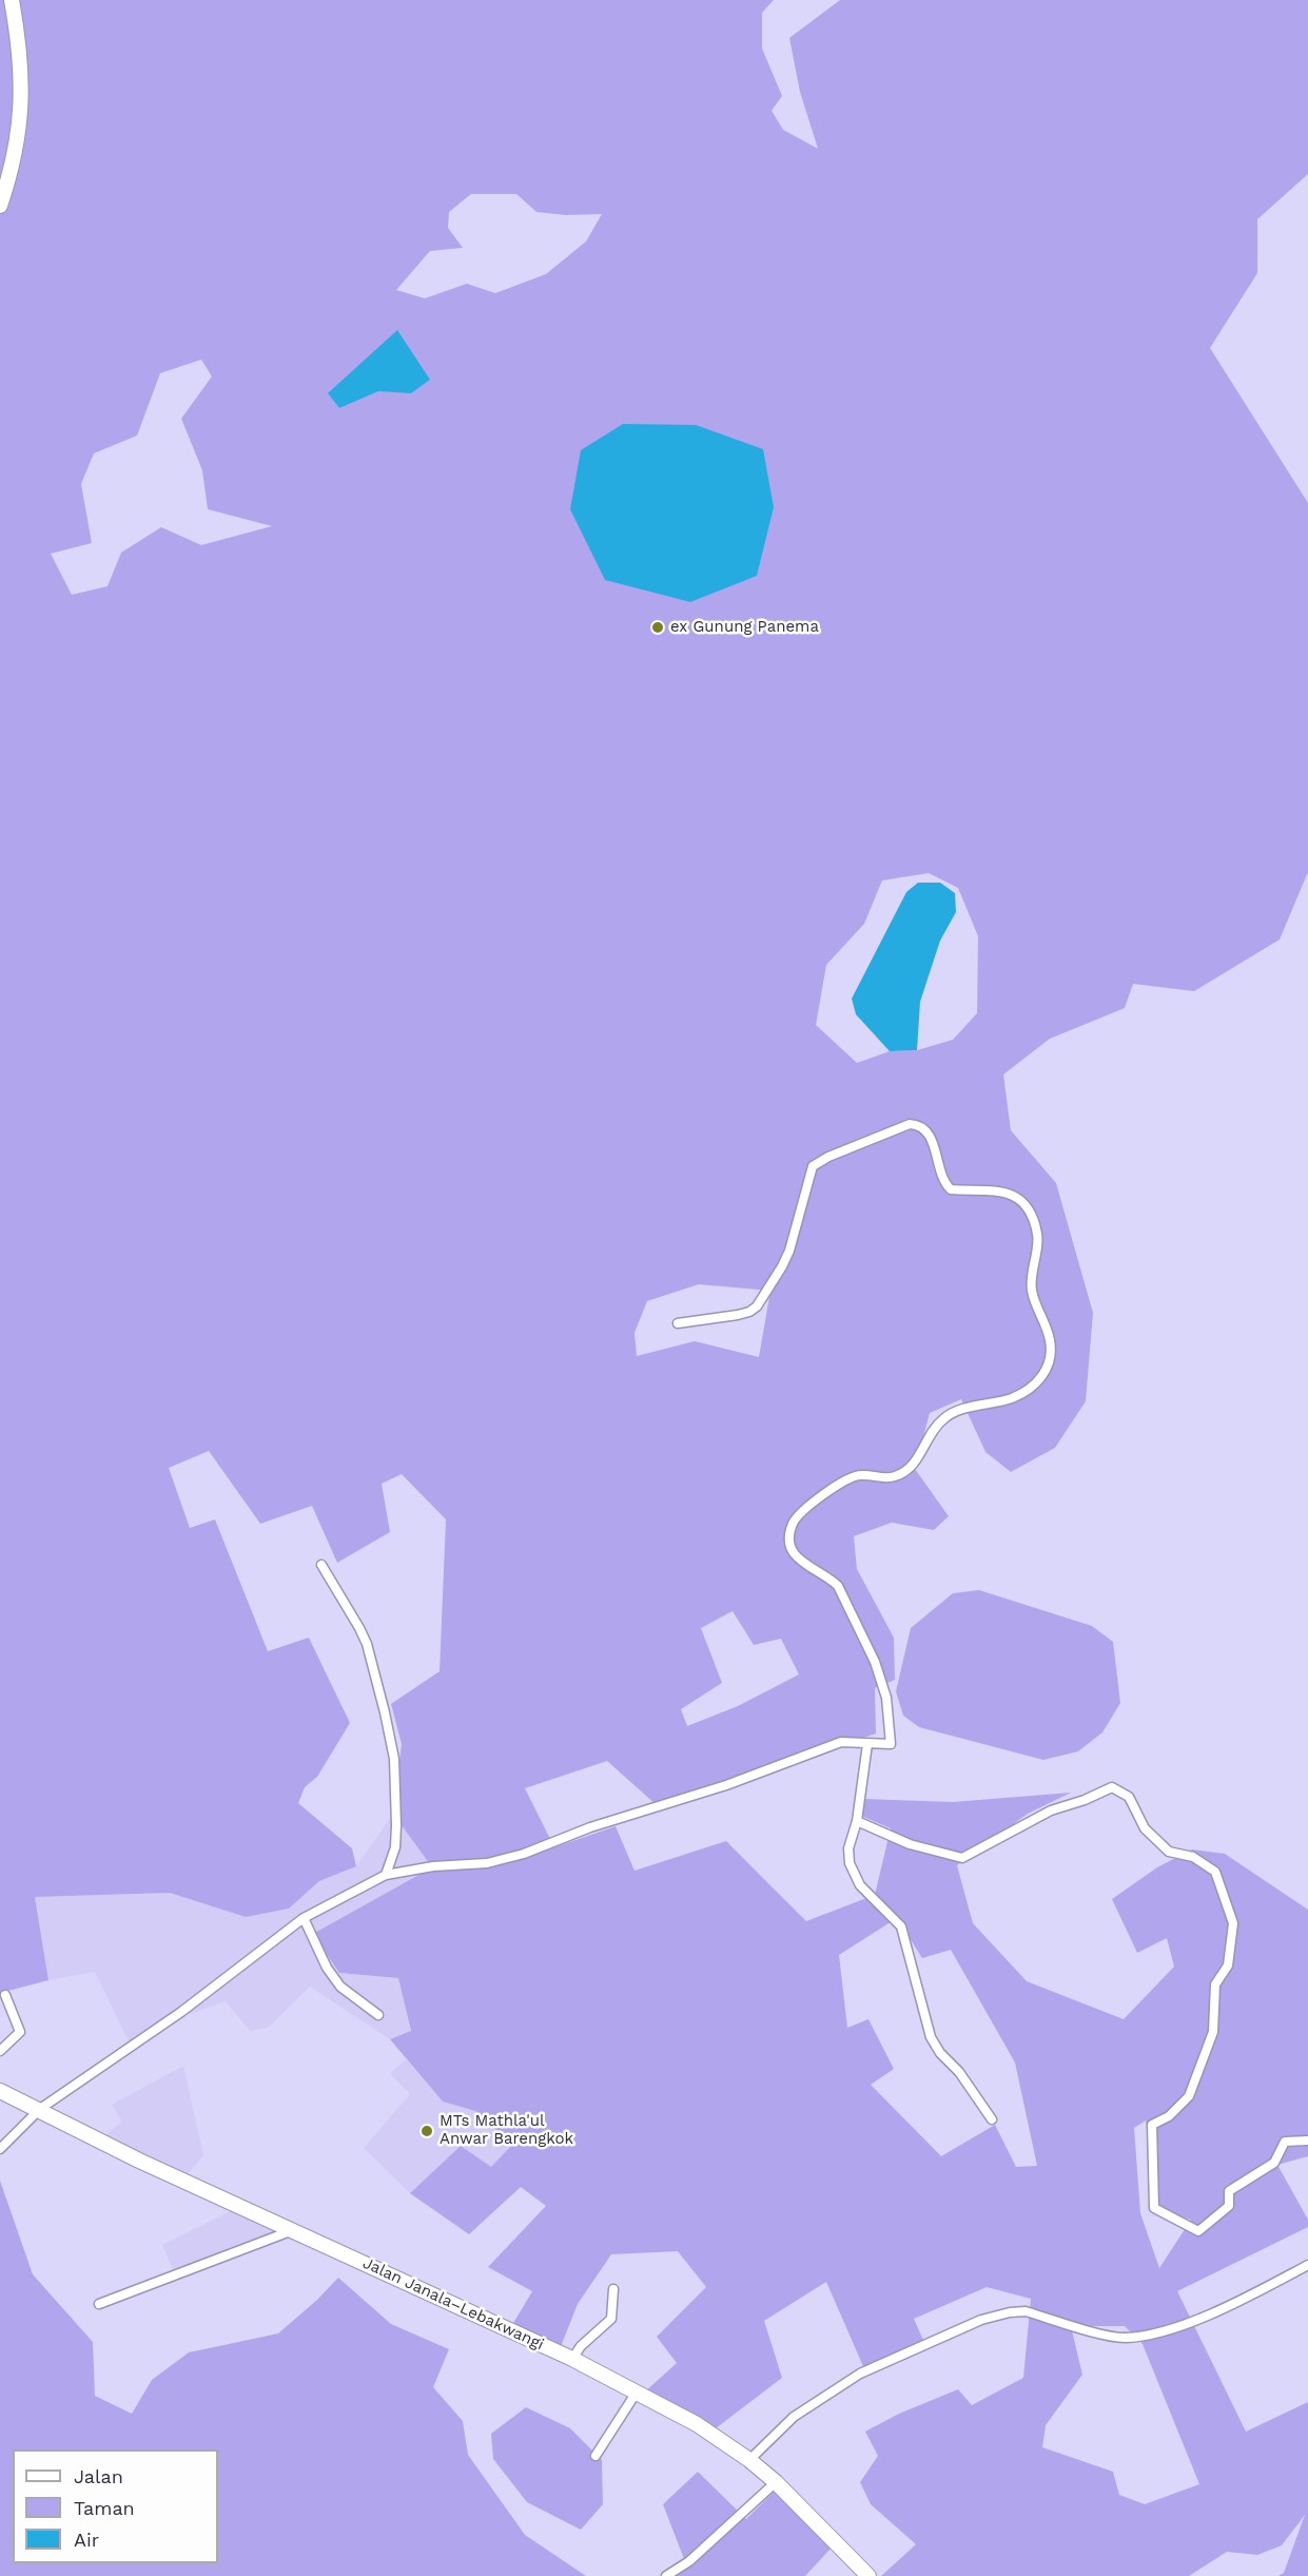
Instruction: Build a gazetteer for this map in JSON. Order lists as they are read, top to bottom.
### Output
{
  "streets": {
    "main road": ["Jalan Janala–Lebakwangi"]
  },
  "places": ["ex Gunung Panema", "MTs Mathla'ul Anwar Barengkok"],
  "legend": ["Jalan", "Taman", "Air"]
}
